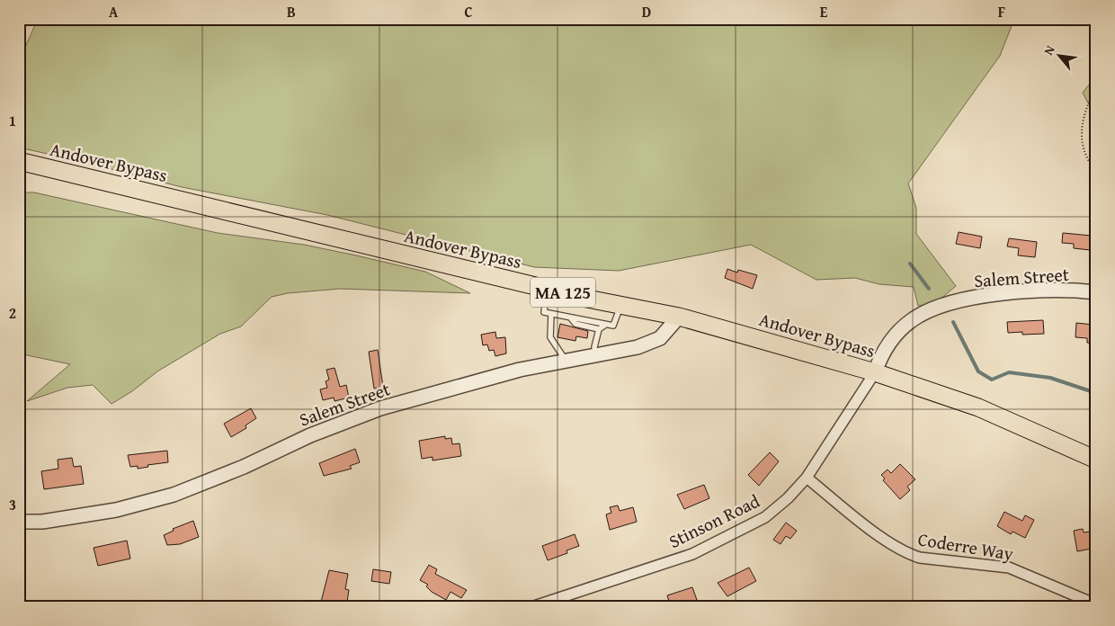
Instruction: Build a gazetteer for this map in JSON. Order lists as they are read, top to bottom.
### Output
{
  "streets": {
    "main road": ["Andover Bypass", "MA 125"],
    "street": ["Salem Street", "Stinson Road", "Coderre Way"]
  },
  "crossings": [
    ["Andover Bypass", "Salem Street"],
    ["Andover Bypass", "Stinson Road"],
    ["Salem Street", "Stinson Road"],
    ["Stinson Road", "Coderre Way"]
  ],
  "north": "top left",
  "grid": {
    "columns": [
      "A",
      "B",
      "C",
      "D",
      "E",
      "F"
    ],
    "rows": ["1", "2", "3"]
  }
}
